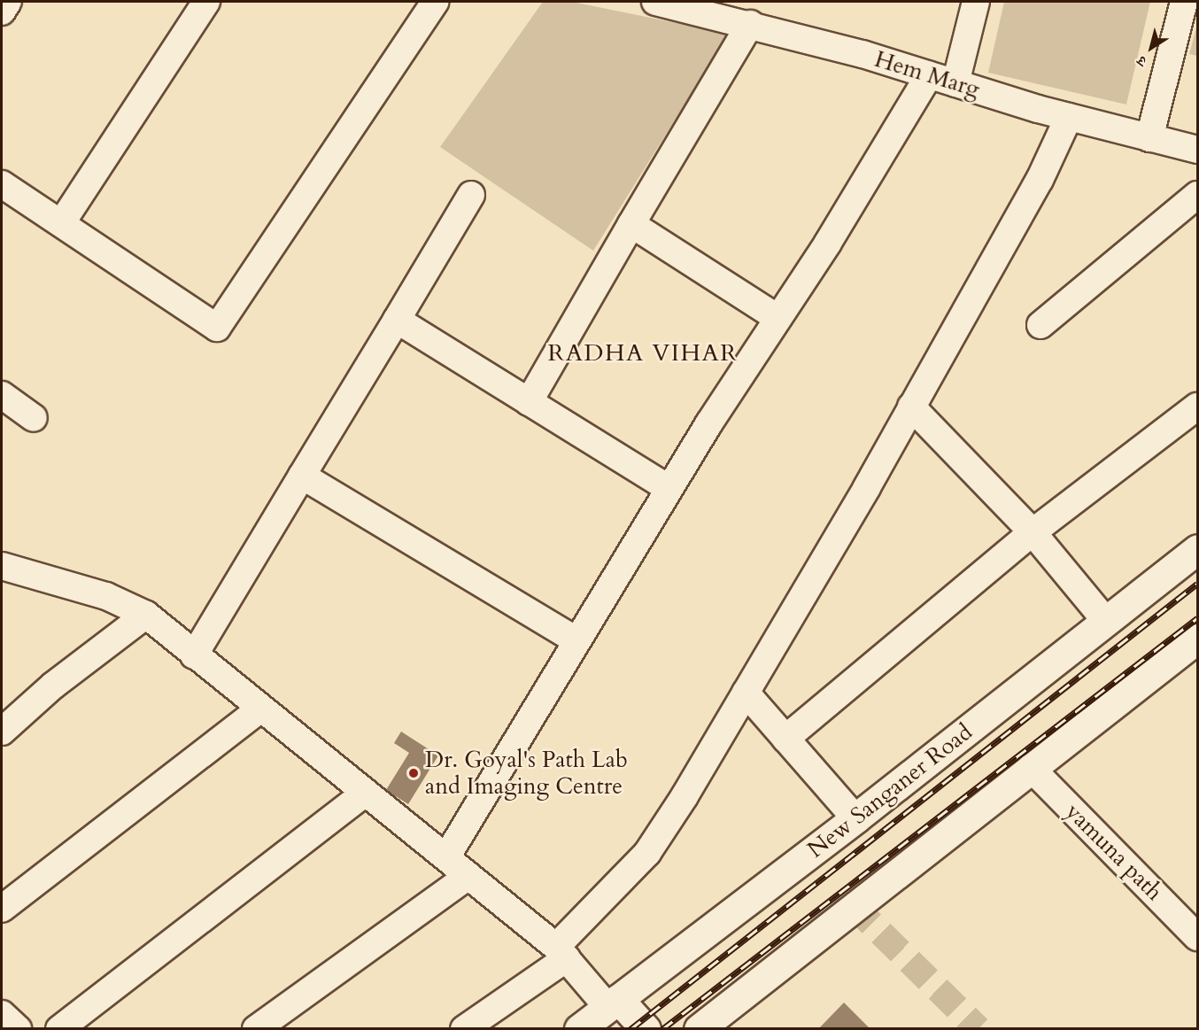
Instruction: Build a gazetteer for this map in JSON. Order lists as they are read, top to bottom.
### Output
{
  "streets": {
    "main road": ["New Sanganer Road"],
    "street": ["Hem Marg", "yamuna path"]
  },
  "districts": ["RADHA VIHAR"],
  "places": ["Dr. Goyal's Path Lab and Imaging Centre"],
  "north": "bottom left"
}
